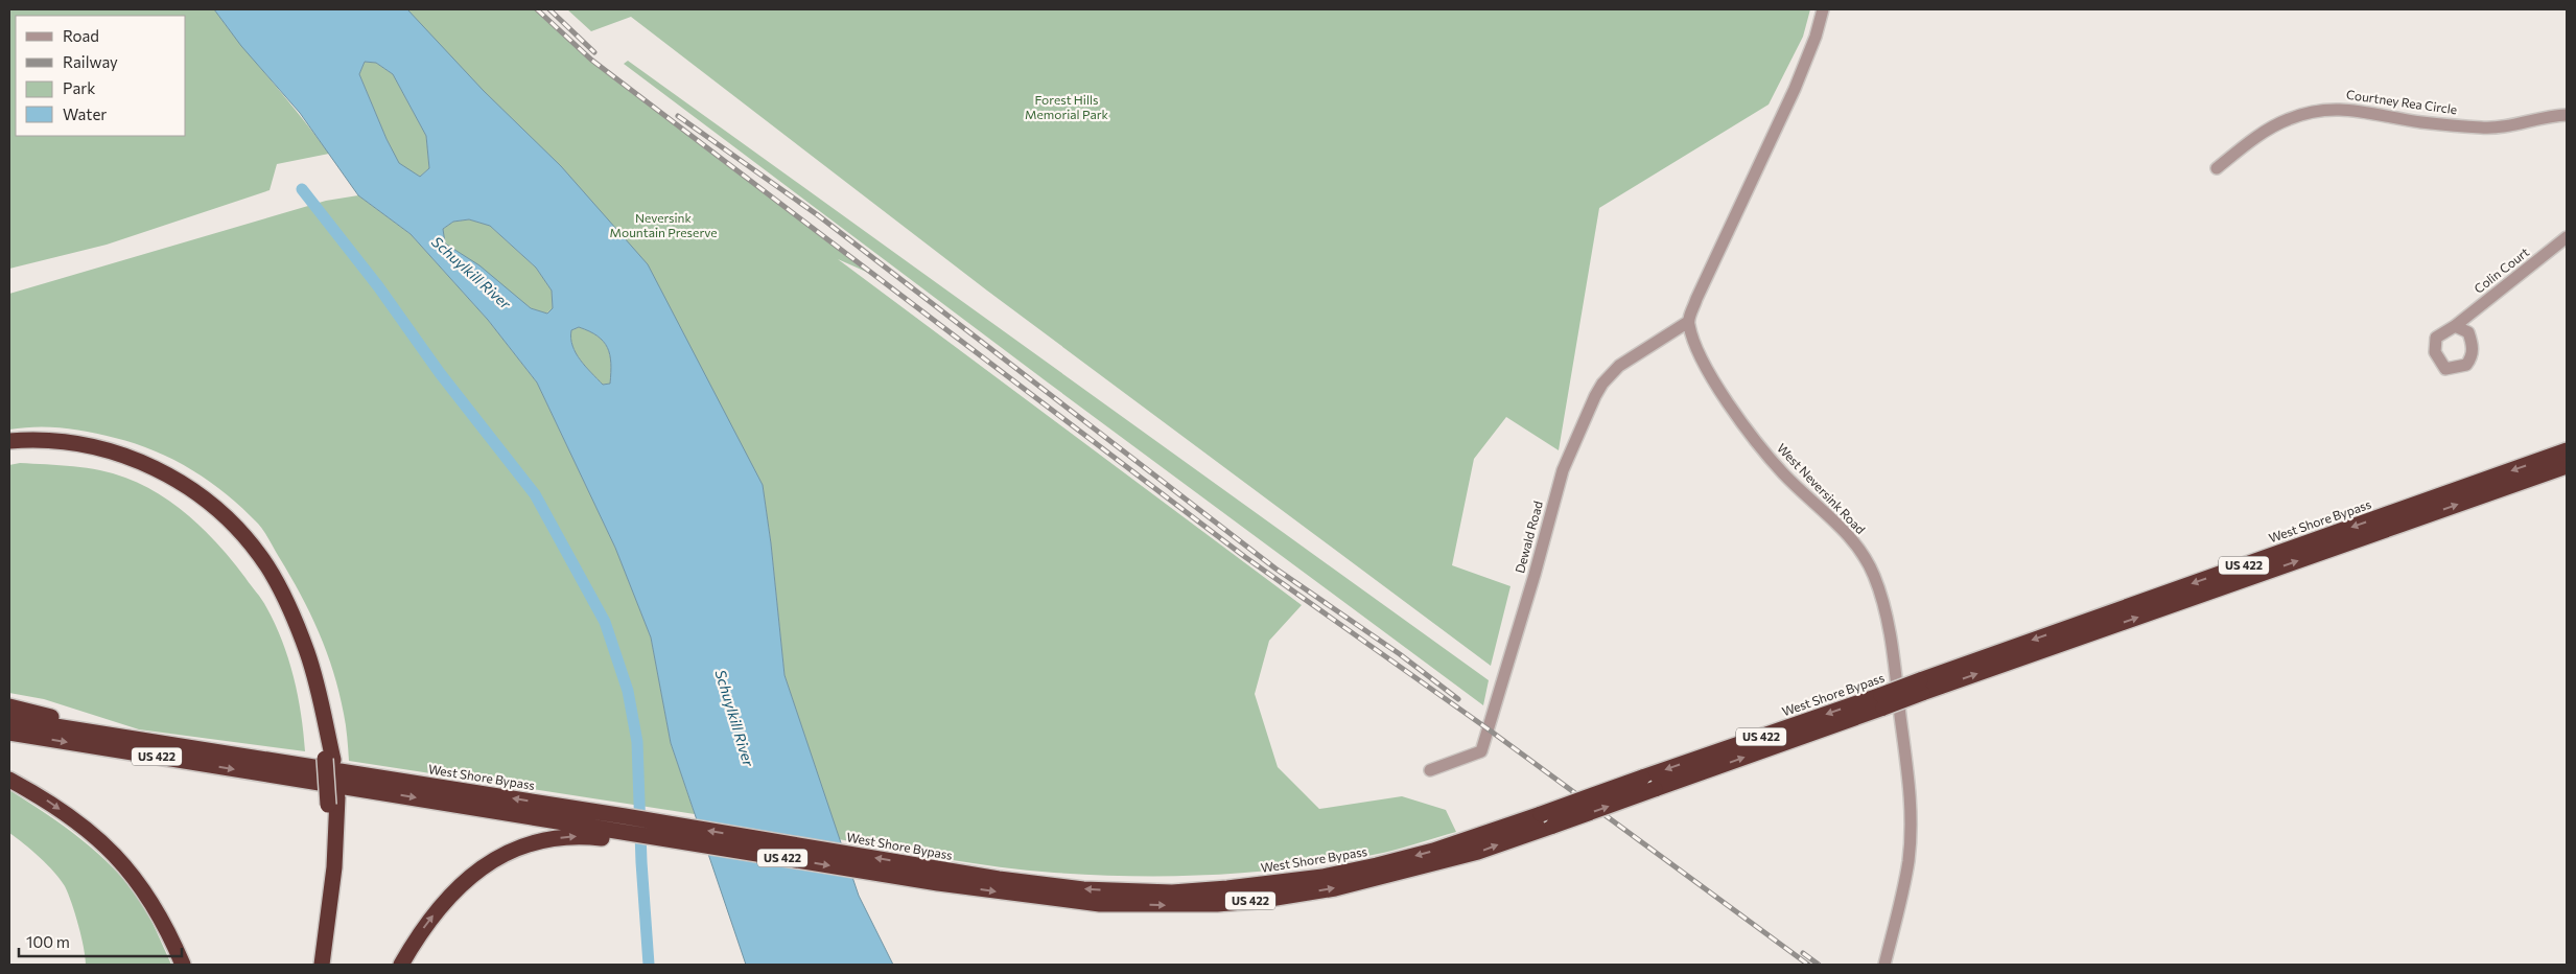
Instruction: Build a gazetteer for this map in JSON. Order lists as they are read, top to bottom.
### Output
{
  "streets": {
    "highway": ["West Shore Bypass", "US 422"],
    "street": [
      "Courtney Rea Circle",
      "Colin Court",
      "West Neversink Road",
      "Dewald Road"
    ]
  },
  "crossings": [
    ["West Neversink Road", "Dewald Road"]
  ],
  "water": ["Schuylkill River"],
  "parks": ["Forest Hills Memorial Park", "Neversink Mountain Preserve"],
  "legend": [
    "Road",
    "Railway",
    "Park",
    "Water"
  ],
  "scale_bar": "100 m"
}
